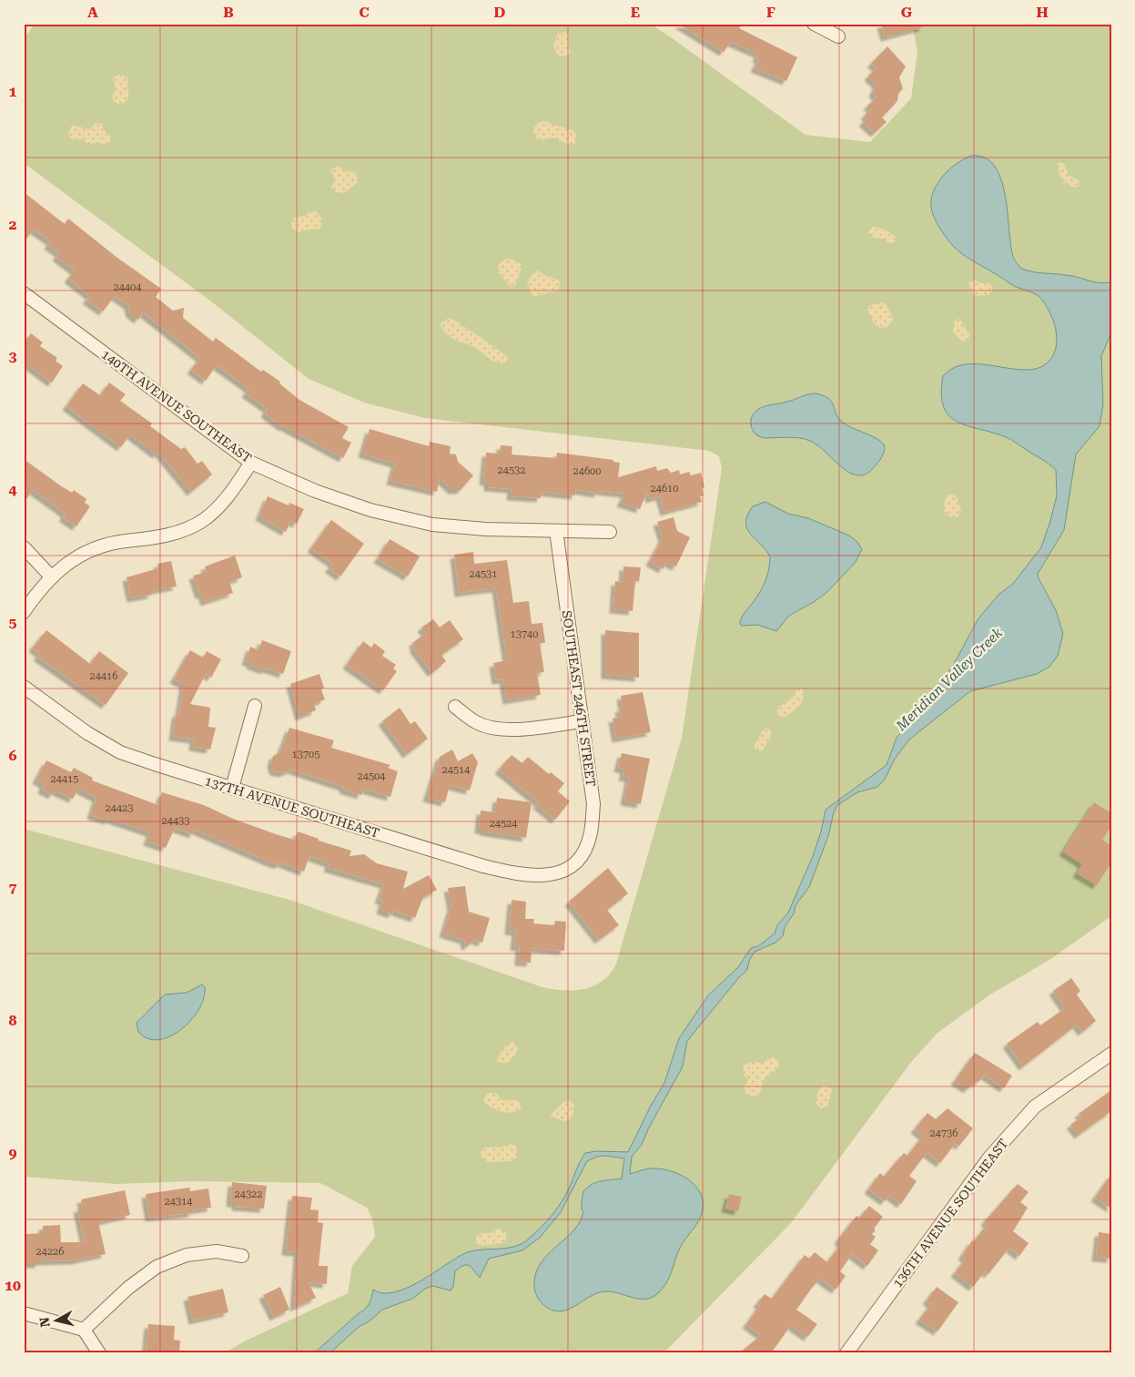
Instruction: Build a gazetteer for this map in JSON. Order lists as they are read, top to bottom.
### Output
{
  "streets": {
    "street": [
      "140TH AVENUE SOUTHEAST",
      "SOUTHEAST 246TH STREET",
      "137TH AVENUE SOUTHEAST",
      "136TH AVENUE SOUTHEAST"
    ]
  },
  "crossings": [
    ["140TH AVENUE SOUTHEAST", "SOUTHEAST 246TH STREET"],
    ["SOUTHEAST 246TH STREET", "137TH AVENUE SOUTHEAST"]
  ],
  "water": ["Meridian Valley Creek"],
  "house_numbers": [
    "24404",
    "24532",
    "24600",
    "24610",
    "24531",
    "13740",
    "24416",
    "13705",
    "24514",
    "24504",
    "24415",
    "24423",
    "24433",
    "24524",
    "24736",
    "24322",
    "24314",
    "24226"
  ],
  "north": "left",
  "grid": {
    "columns": [
      "A",
      "B",
      "C",
      "D",
      "E",
      "F",
      "G",
      "H"
    ],
    "rows": [
      "1",
      "2",
      "3",
      "4",
      "5",
      "6",
      "7",
      "8",
      "9",
      "10"
    ]
  }
}
